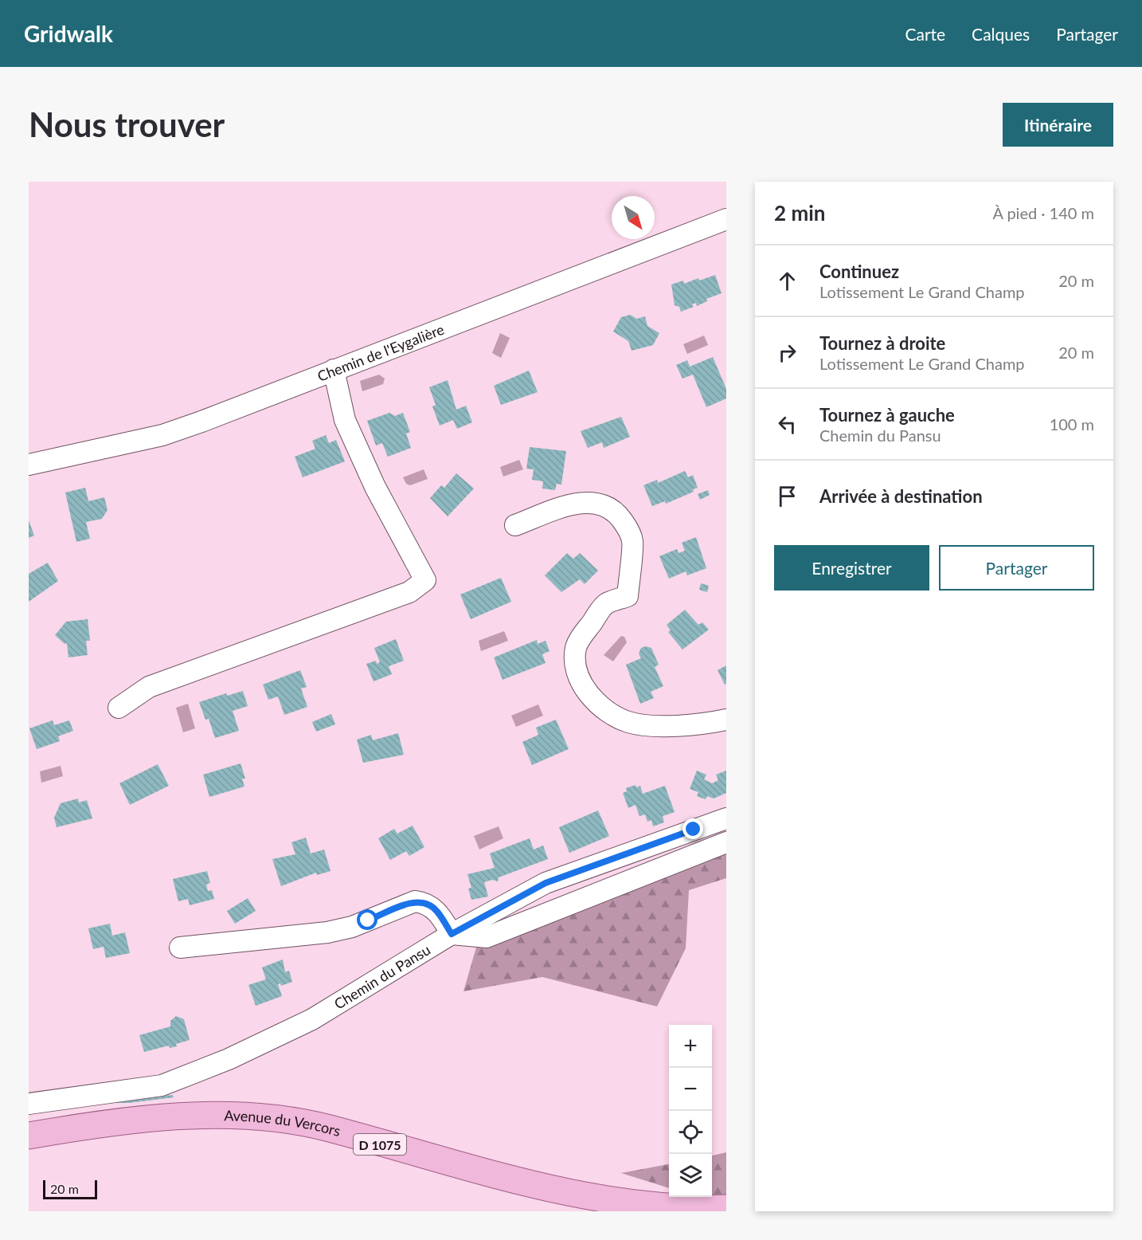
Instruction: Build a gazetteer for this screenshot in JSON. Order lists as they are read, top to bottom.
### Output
{
  "streets": {
    "main road": ["Avenue du Vercors", "D 1075"],
    "street": ["Chemin de l'Eygalière", "Chemin du Pansu"]
  },
  "scale_bar": "20 m",
  "north": "bottom right",
  "page": {
    "header": "Gridwalk",
    "nav": ["Carte", "Calques", "Partager"],
    "buttons": [
      "Itinéraire",
      ["Enregistrer", "Partager"]
    ],
    "title": "Nous trouver",
    "heading": ["2 min", "À pied · 140 m"],
    "list": [
      ["Continuez", "Lotissement Le Grand Champ", "20 m"],
      ["Tournez à droite", "Lotissement Le Grand Champ", "20 m"],
      ["Tournez à gauche", "Chemin du Pansu", "100 m"],
      "Arrivée à destination"
    ],
    "map_buttons": ["+", "−"],
    "scale": "20 m"
  }
}
